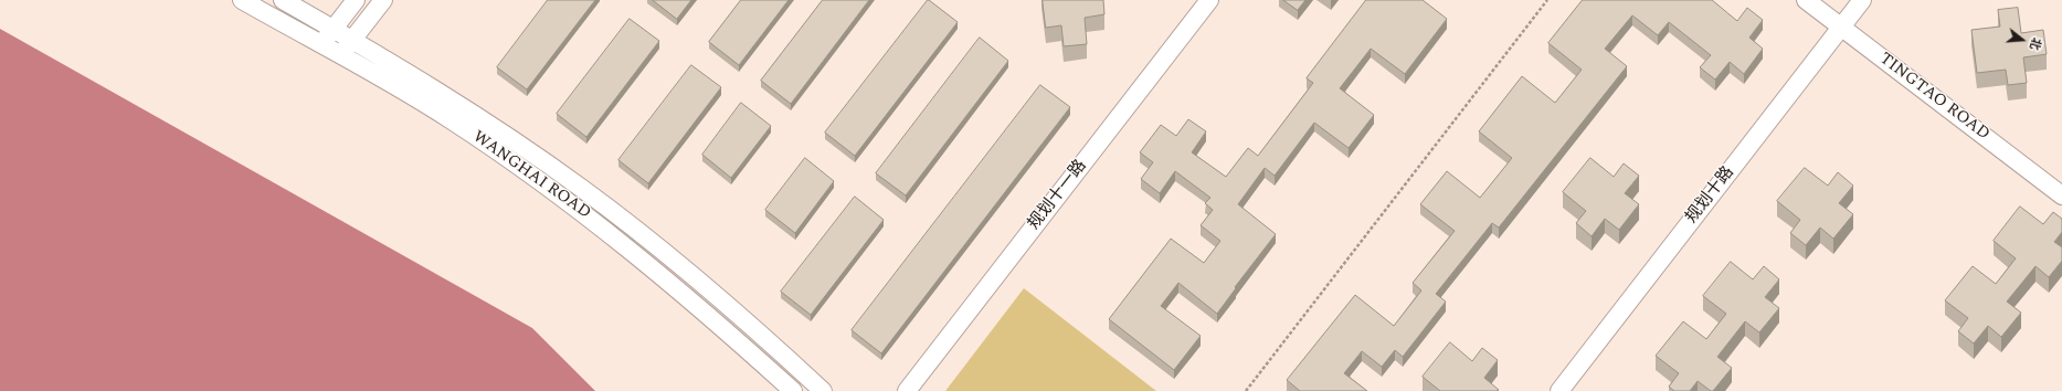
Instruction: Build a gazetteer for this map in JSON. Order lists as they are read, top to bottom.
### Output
{
  "streets": {
    "street": [
      "TINGTAO ROAD",
      "WANGHAI ROAD",
      "规划十一路",
      "规划十路"
    ]
  },
  "crossings": [
    ["TINGTAO ROAD", "规划十路"]
  ],
  "north": "right"
}
